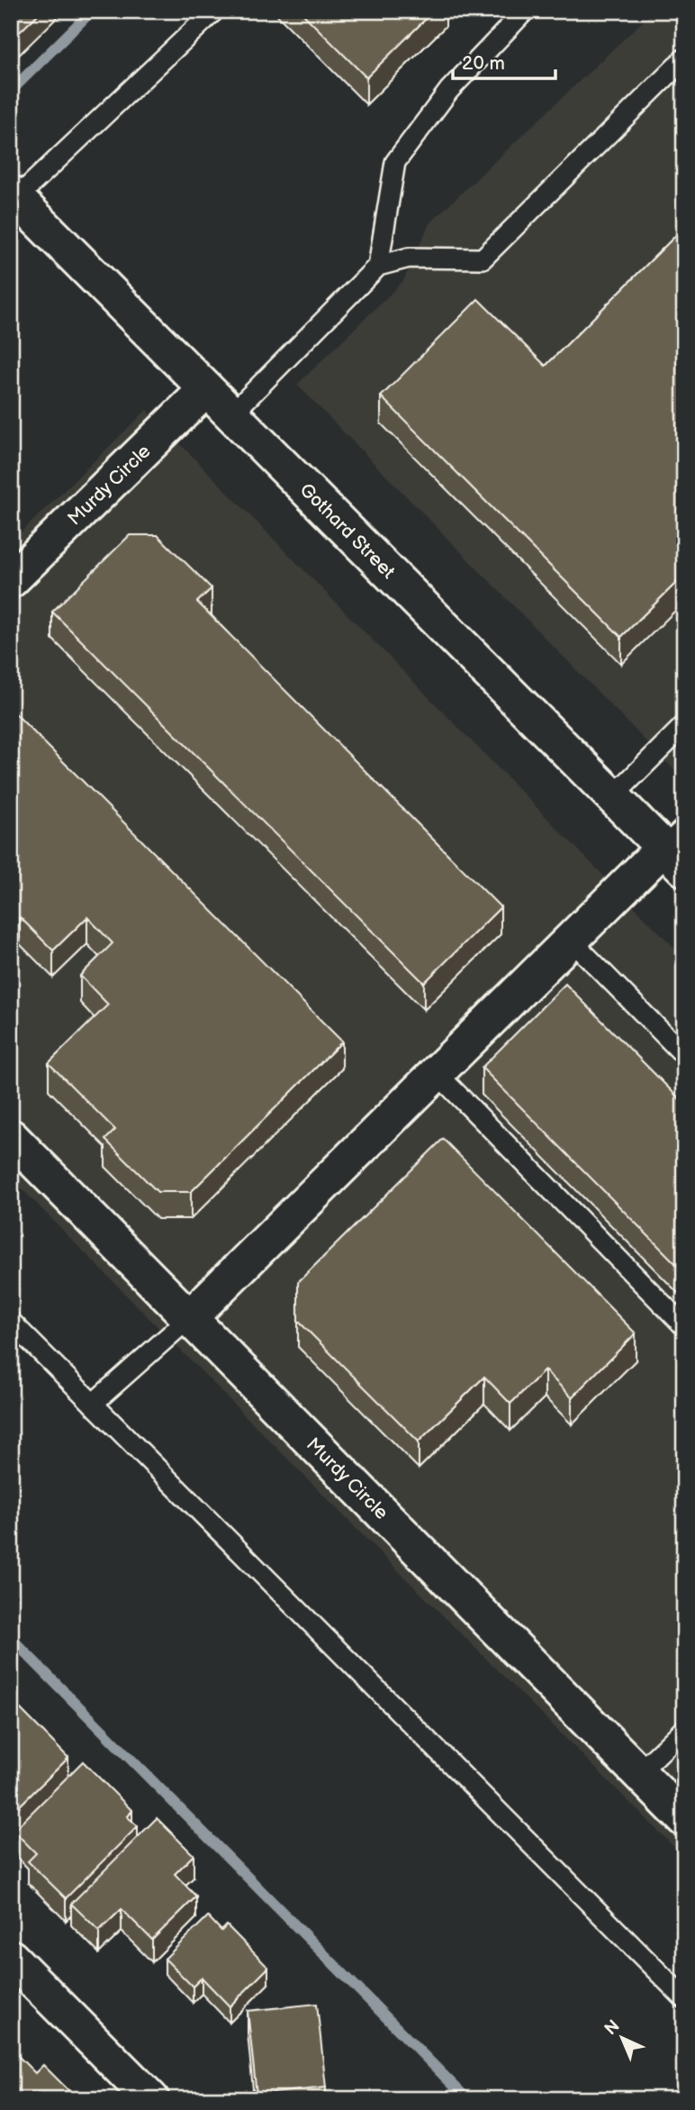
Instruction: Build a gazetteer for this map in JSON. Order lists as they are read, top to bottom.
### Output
{
  "streets": {
    "street": ["Murdy Circle", "Gothard Street"]
  },
  "crossings": [
    ["Murdy Circle", "Gothard Street"]
  ],
  "scale_bar": "20 m",
  "north": "top left"
}
